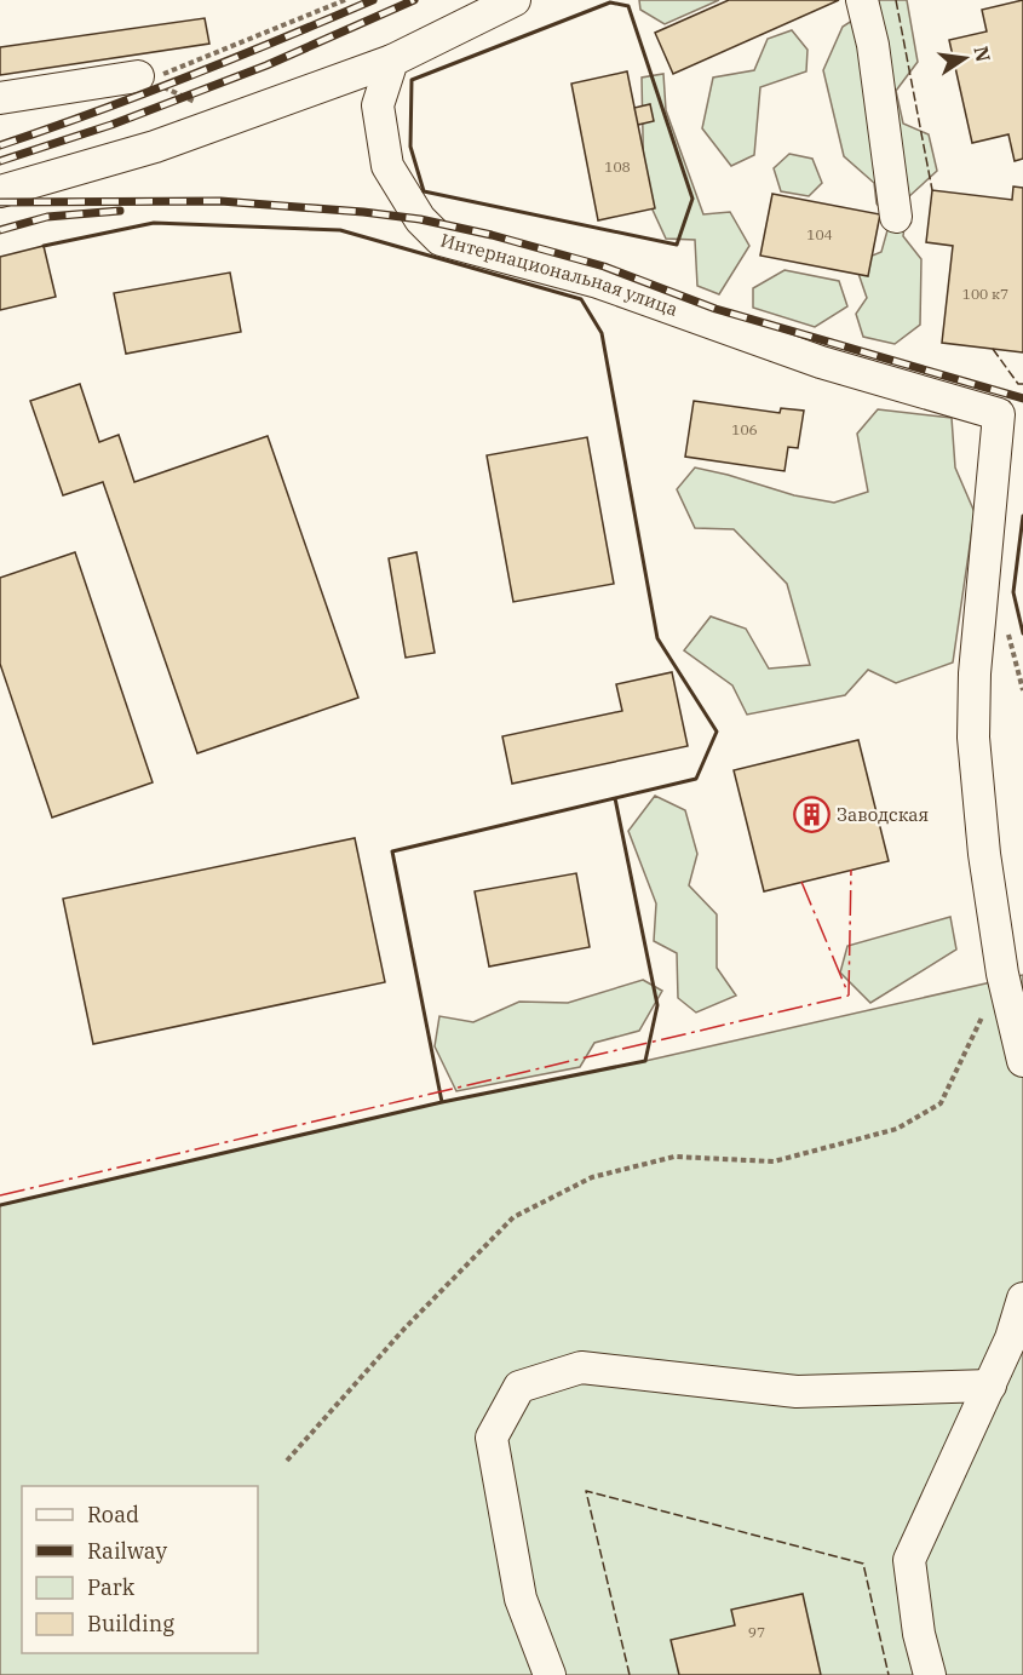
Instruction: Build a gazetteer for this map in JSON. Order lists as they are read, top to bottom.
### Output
{
  "streets": {
    "street": ["Интернациональная улица"]
  },
  "places": {
    "building": ["Заводская"]
  },
  "house_numbers": [
    "108",
    "104",
    "100 к7",
    "106",
    "97"
  ],
  "legend": [
    "Road",
    "Railway",
    "Park",
    "Building"
  ],
  "north": "right"
}
